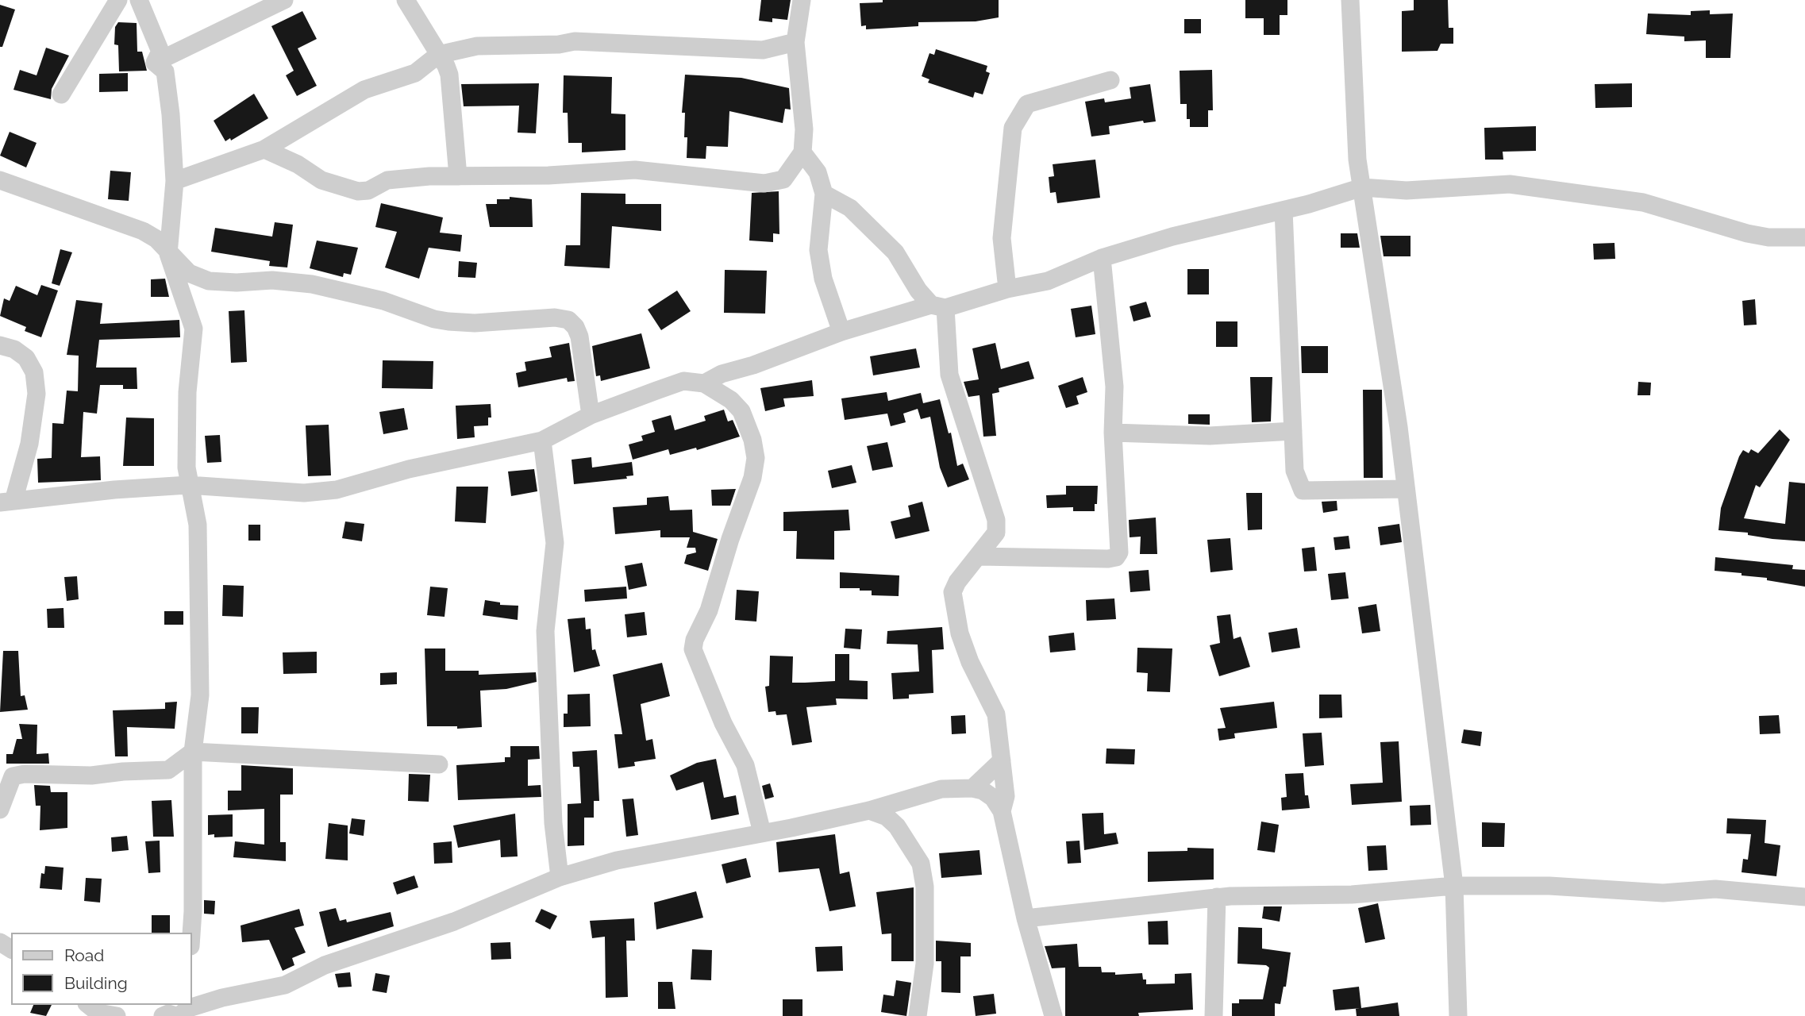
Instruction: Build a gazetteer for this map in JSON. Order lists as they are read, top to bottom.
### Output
{
  "legend": ["Road", "Building"]
}
